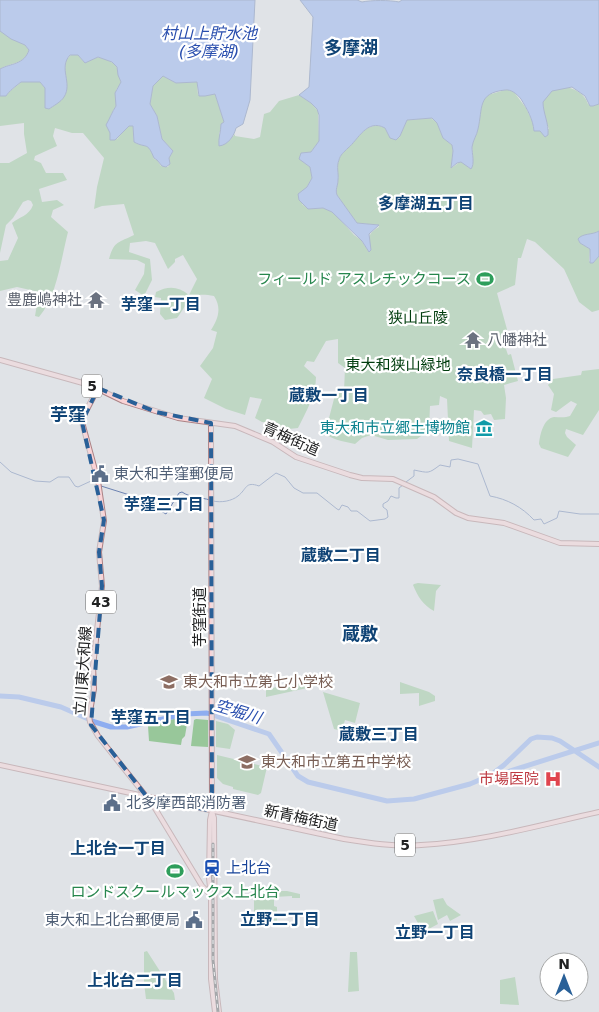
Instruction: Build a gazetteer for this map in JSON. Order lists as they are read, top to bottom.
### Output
{
  "streets": {
    "main road": [
      "5",
      "青梅街道",
      "43",
      "芋窪街道",
      "立川東大和線",
      "新青梅街道"
    ]
  },
  "crossings": [
    ["青梅街道", "芋窪街道"],
    ["青梅街道", "立川東大和線"],
    ["芋窪街道", "立川東大和線"],
    ["芋窪街道", "新青梅街道"],
    ["立川東大和線", "新青梅街道"]
  ],
  "districts": [
    "多摩湖",
    "多摩湖五丁目",
    "芋窪一丁目",
    "奈良橋一丁目",
    "蔵敷一丁目",
    "芋窪",
    "芋窪三丁目",
    "蔵敷二丁目",
    "蔵敷",
    "芋窪五丁目",
    "蔵敷三丁目",
    "上北台一丁目",
    "立野二丁目",
    "立野一丁目",
    "上北台二丁目"
  ],
  "water": ["村山上貯水池 (多摩湖)", "空堀川"],
  "parks": ["狭山丘陵", "東大和狭山緑地"],
  "places": {
    "sports": ["フィールド アスレチックコース", "ロンドスクールマックス上北台"],
    "temple": ["豊鹿嶋神社", "八幡神社"],
    "museum": ["東大和市立郷土博物館"],
    "public building": ["東大和芋窪郵便局", "北多摩西部消防署", "東大和上北台郵便局"],
    "school or university": ["東大和市立第七小学校", "東大和市立第五中学校"],
    "hospital": ["市場医院"],
    "station": ["上北台"]
  },
  "north": "top"
}
